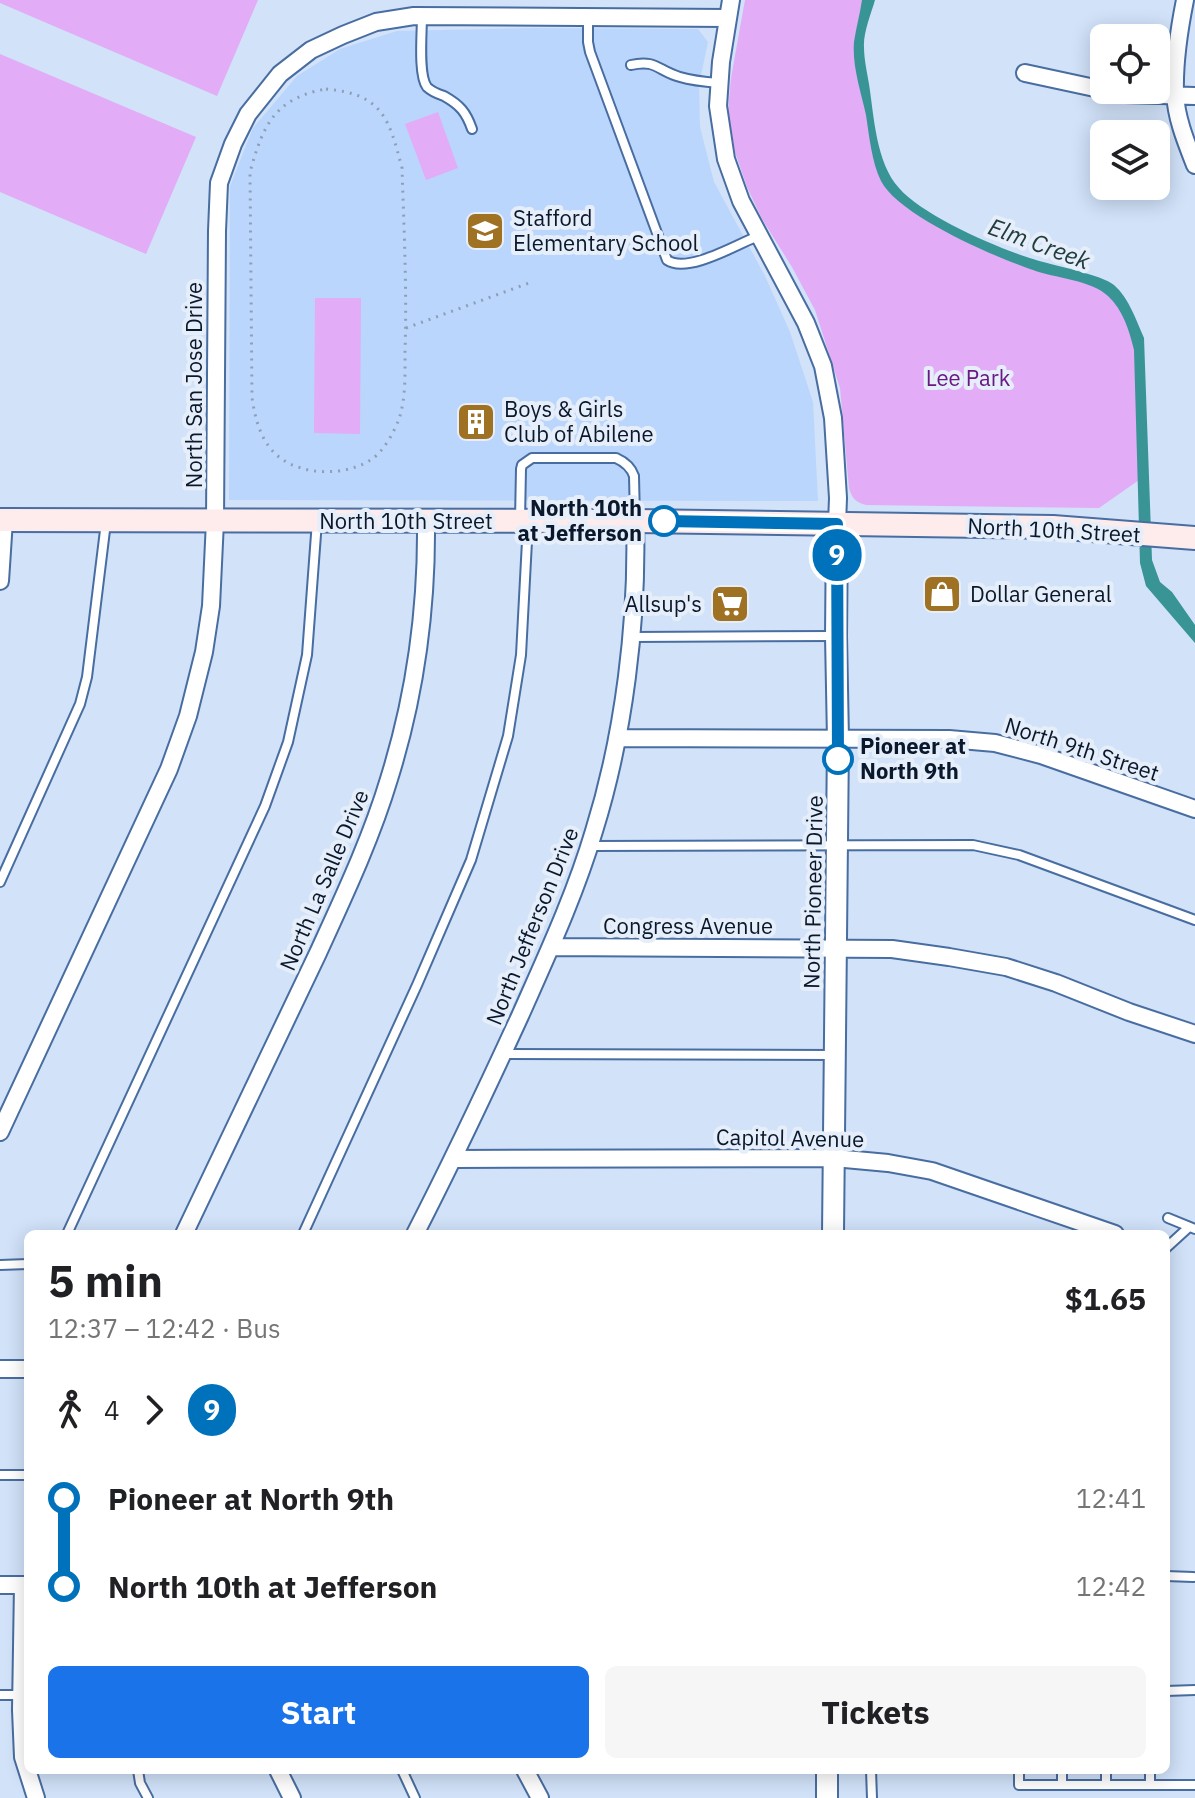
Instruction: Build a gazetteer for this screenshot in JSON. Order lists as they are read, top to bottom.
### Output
{
  "streets": {
    "main road": ["North 10th Street"],
    "street": [
      "North San Jose Drive",
      "North 9th Street",
      "North La Salle Drive",
      "North Pioneer Drive",
      "North Jefferson Drive",
      "Congress Avenue",
      "Capitol Avenue"
    ]
  },
  "crossings": [
    ["North San Jose Drive", "North 10th Street"],
    ["North San Jose Drive", "North Pioneer Drive"],
    ["North 10th Street", "North La Salle Drive"],
    ["North 10th Street", "North Pioneer Drive"],
    ["North 10th Street", "North Jefferson Drive"],
    ["North 9th Street", "North Pioneer Drive"],
    ["North 9th Street", "North Jefferson Drive"],
    ["North Pioneer Drive", "Congress Avenue"],
    ["North Pioneer Drive", "Capitol Avenue"],
    ["North Jefferson Drive", "Congress Avenue"],
    ["North Jefferson Drive", "Capitol Avenue"]
  ],
  "water": ["Elm Creek"],
  "parks": ["Lee Park"],
  "places": {
    "school or university": ["Stafford Elementary School"],
    "building": ["Boys & Girls Club of Abilene"],
    "other": ["North 10th at Jefferson", "Pioneer at North 9th"],
    "shop": ["Dollar General"],
    "supermarket": ["Allsup's"]
  },
  "lines": ["bus line 9"],
  "page": {
    "on_map": "9",
    "heading": ["5 min", "12:37 – 12:42 · Bus", "$1.65"],
    "legs": ["4", "9"],
    "list": [
      {
        "name": "Pioneer at North 9th",
        "value": "12:41"
      },
      {
        "name": "North 10th at Jefferson",
        "value": "12:42"
      }
    ],
    "buttons": ["Start", "Tickets"]
  }
}
